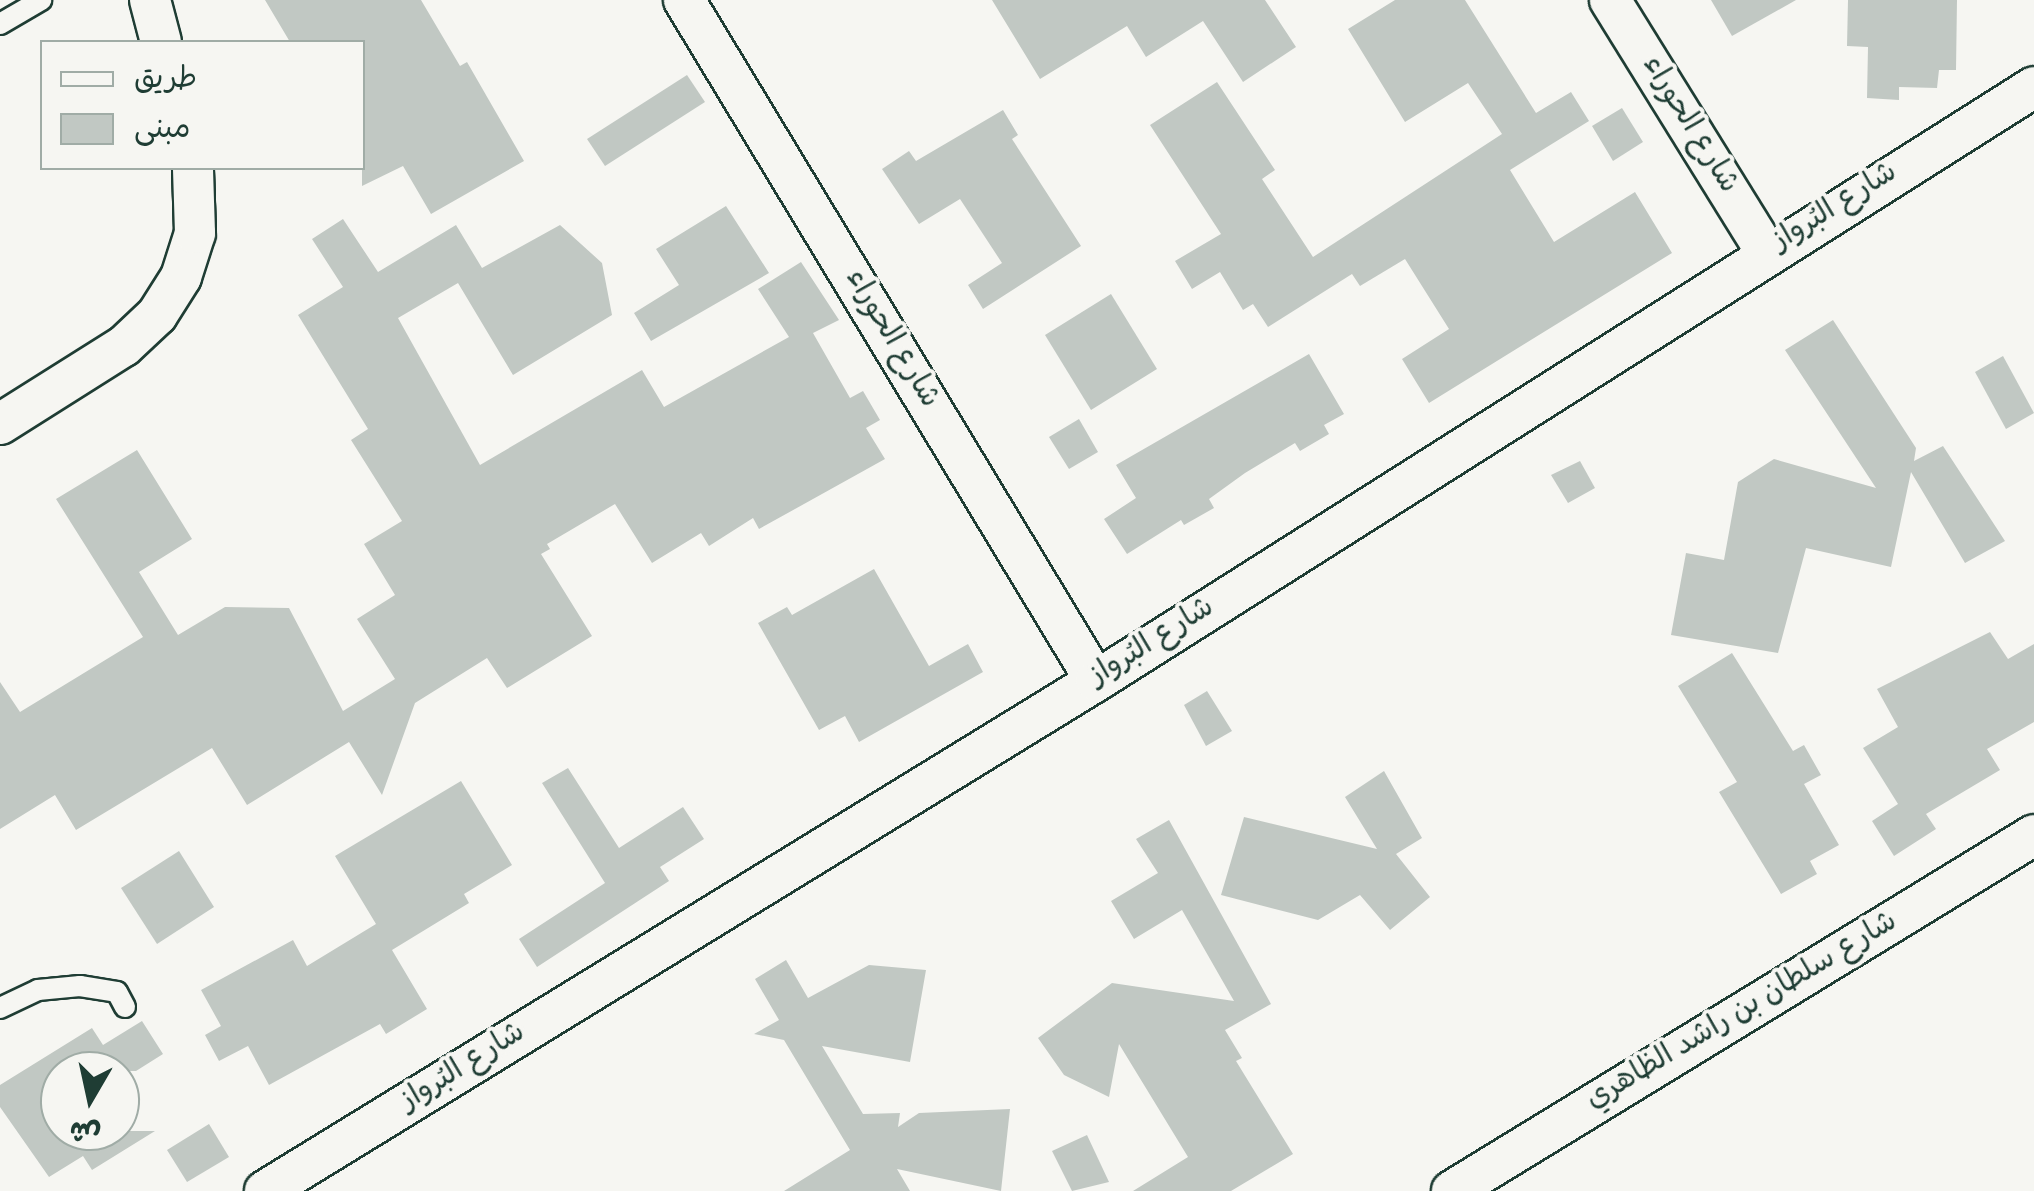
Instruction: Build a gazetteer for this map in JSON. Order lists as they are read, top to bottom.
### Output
{
  "streets": {
    "street": ["شارع الحوراء", "شارع البُرواز", "شارع سلطان بن راشد الظاهري"]
  },
  "crossings": [
    ["شارع الحوراء", "شارع البُرواز"]
  ],
  "legend": ["طريق", "مبنى"],
  "north": "bottom"
}
